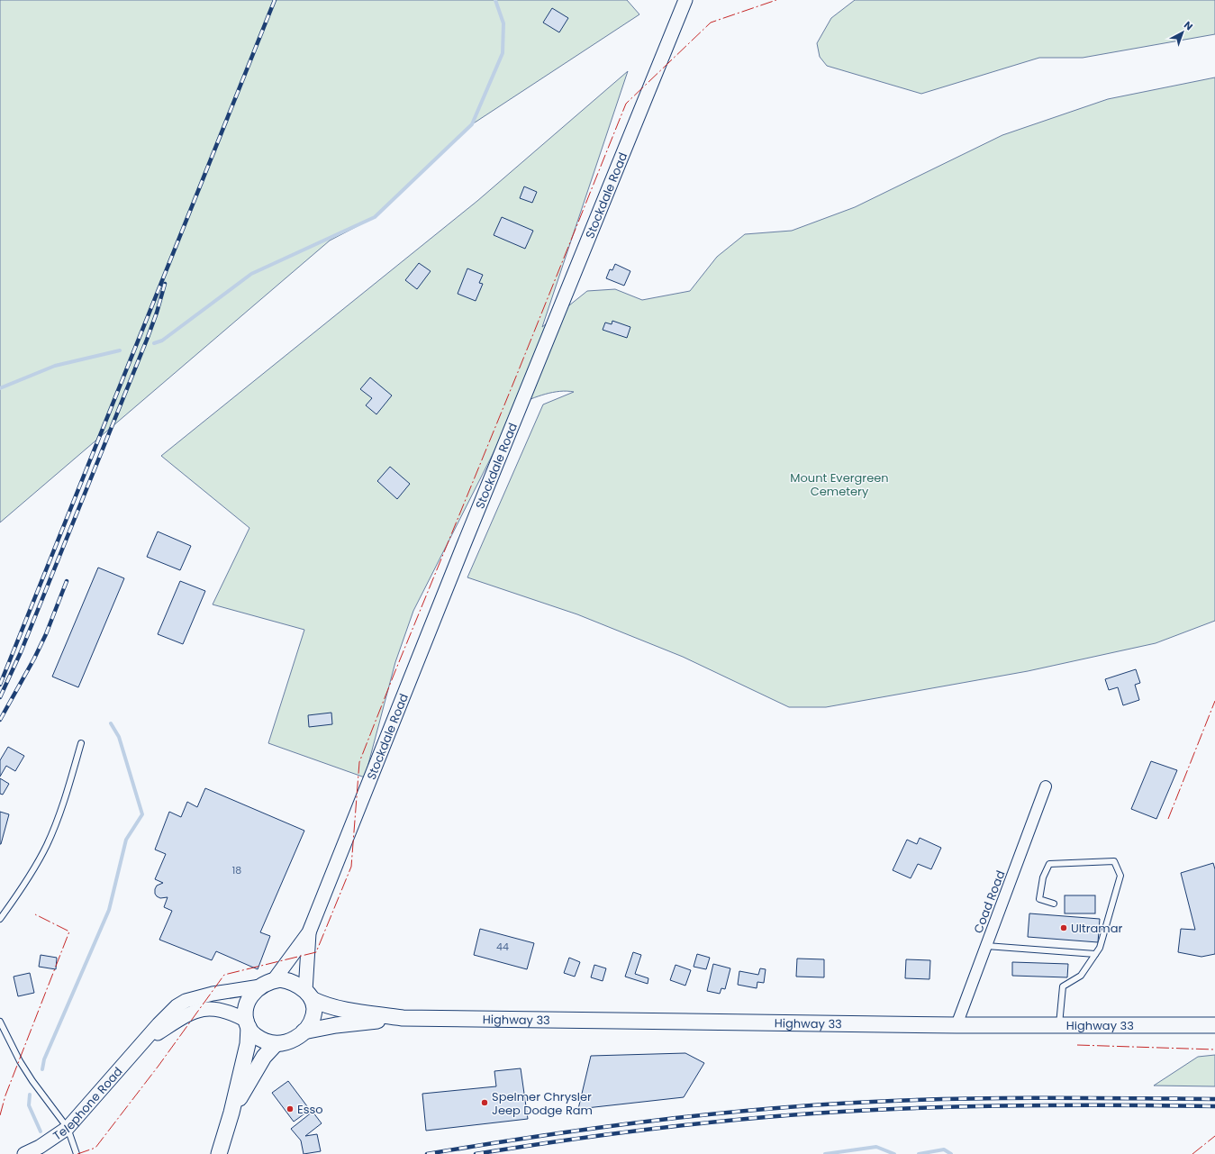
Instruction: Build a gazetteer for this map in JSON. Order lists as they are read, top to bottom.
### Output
{
  "streets": {
    "main road": ["Highway 33"],
    "street": ["Stockdale Road", "Coad Road", "Telephone Road"]
  },
  "crossings": [
    ["Stockdale Road", "Highway 33"],
    ["Stockdale Road", "Telephone Road"],
    ["Coad Road", "Highway 33"],
    ["Highway 33", "Telephone Road"]
  ],
  "parks": ["Mount Evergreen Cemetery"],
  "places": ["Ultramar", "Spelmer Chrysler Jeep Dodge Ram", "Esso"],
  "house_numbers": ["18", "44"],
  "north": "top right"
}
